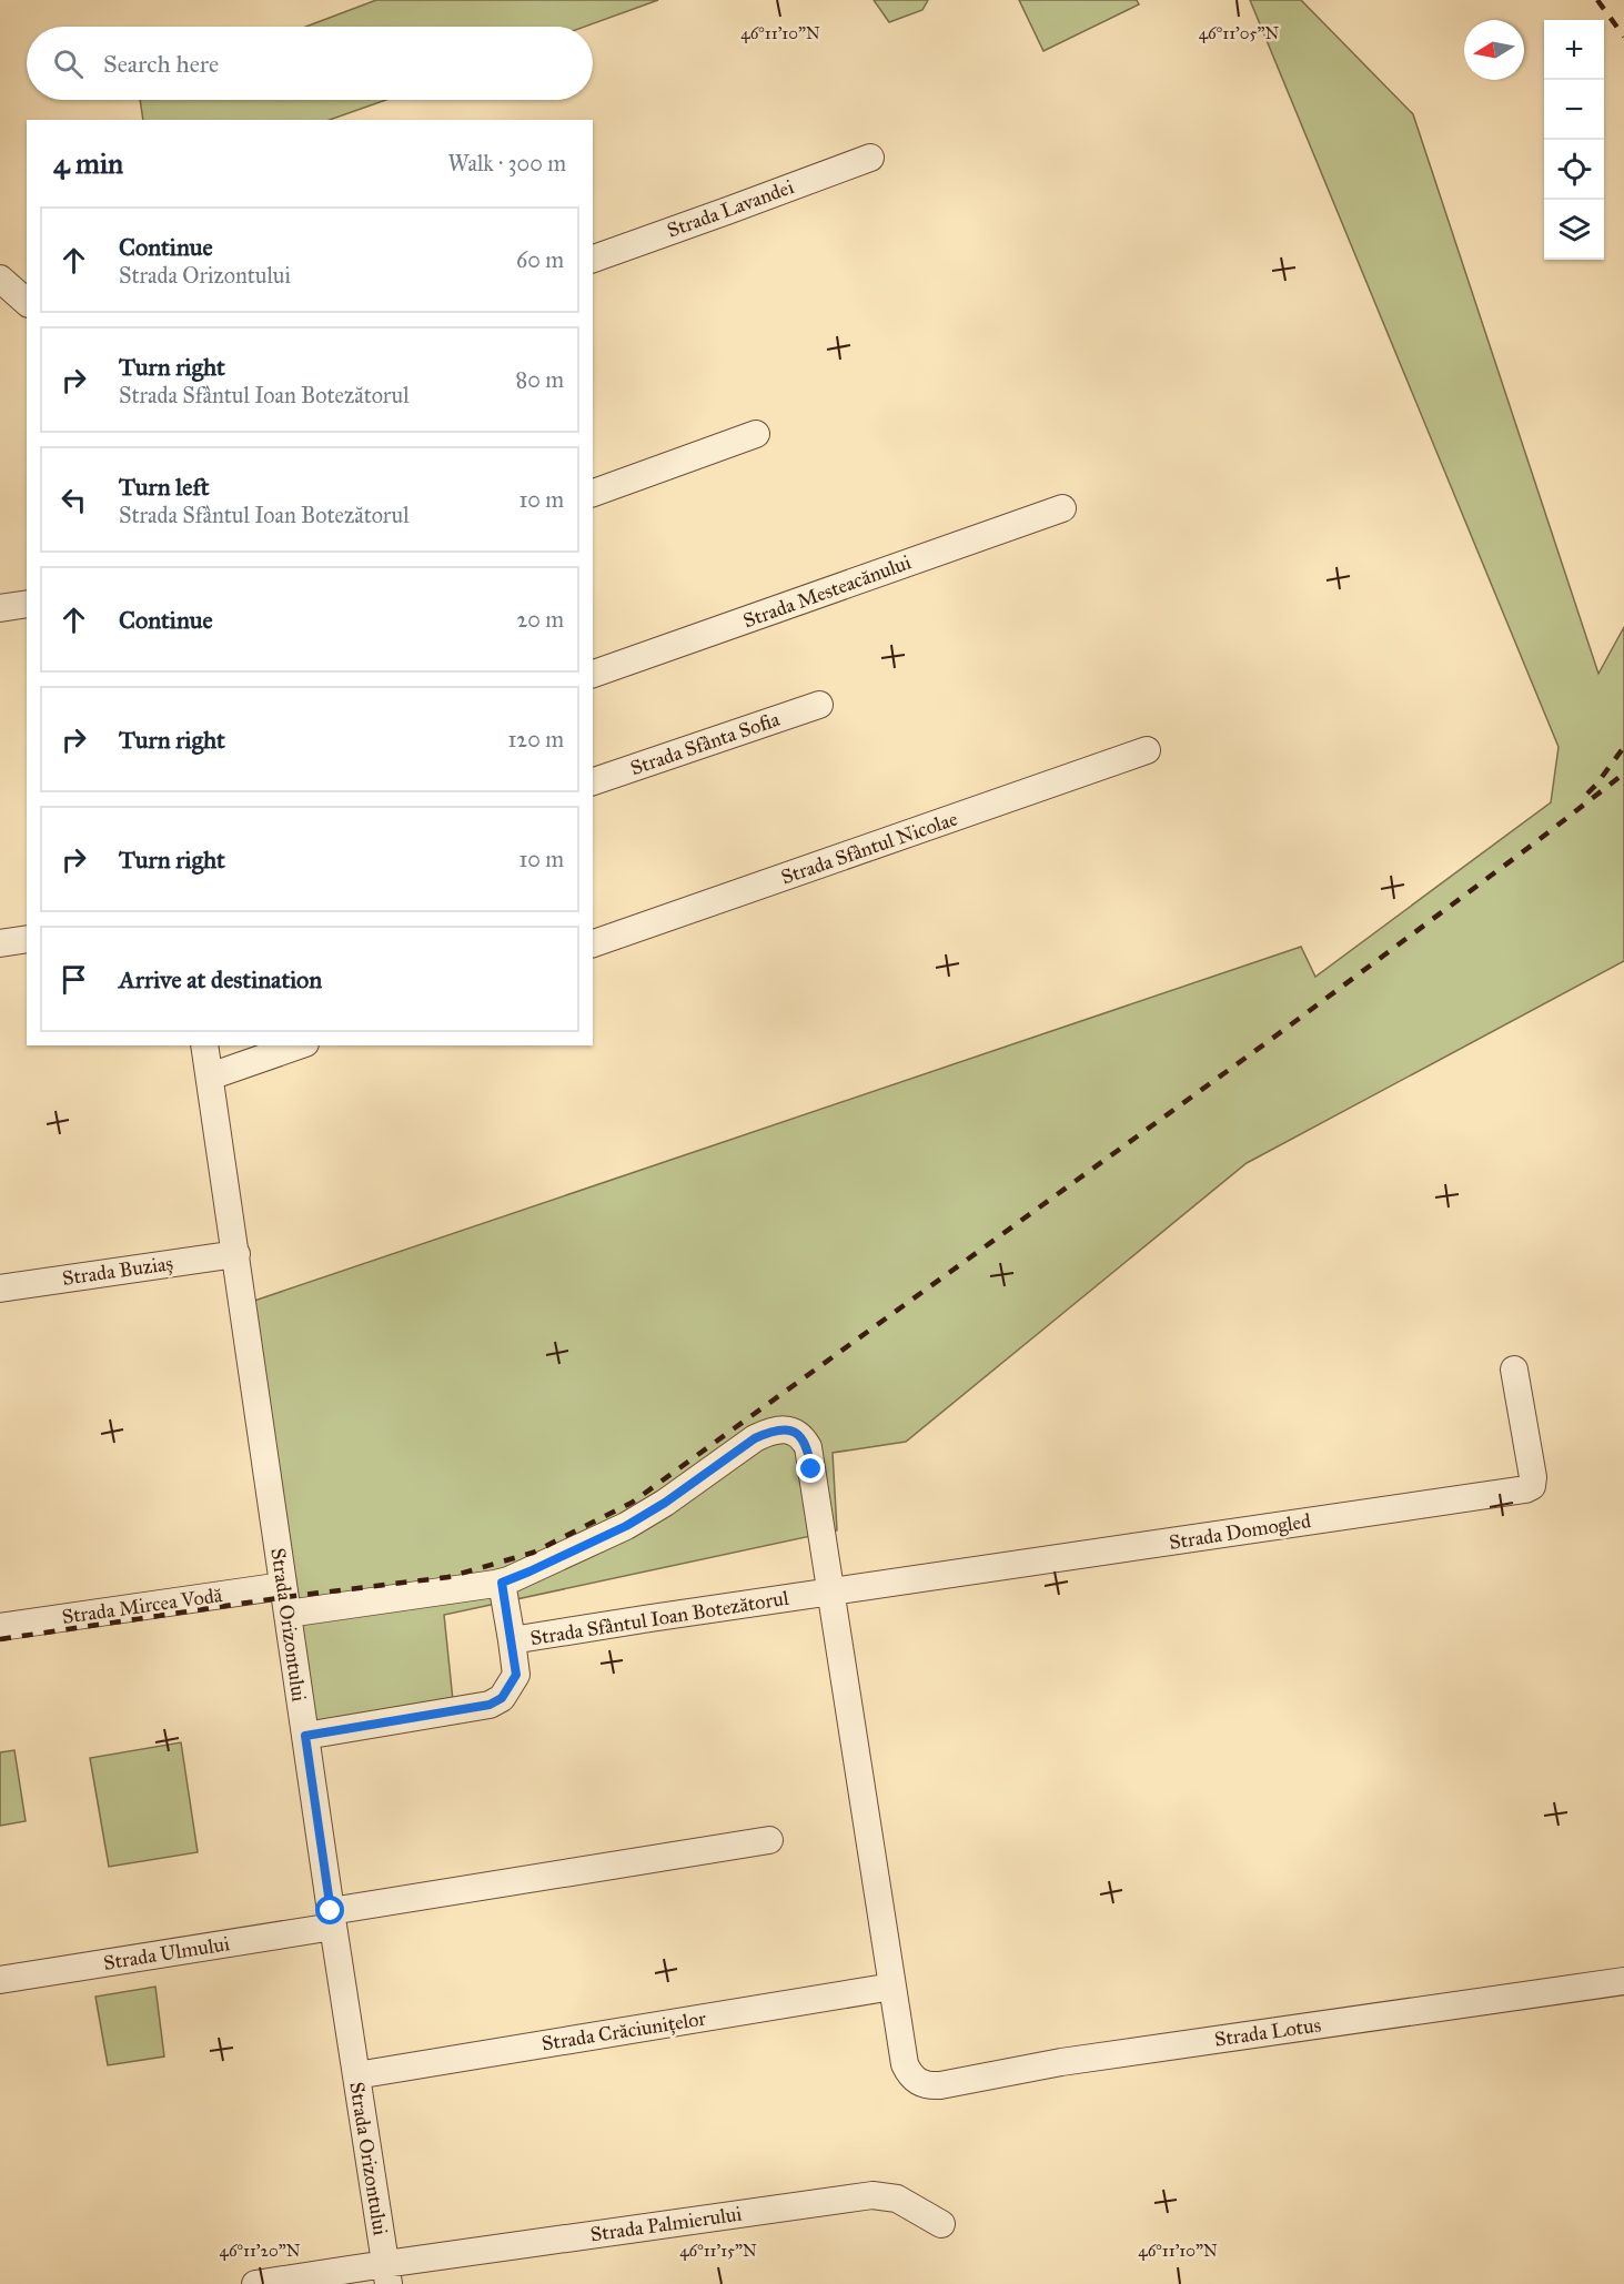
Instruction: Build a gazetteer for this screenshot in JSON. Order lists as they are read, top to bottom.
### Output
{
  "streets": {
    "street": [
      "Strada Lavandei",
      "Strada Mesteacănului",
      "Strada Sfânta Sofia",
      "Strada Sfântul Nicolae",
      "Strada Buziaș",
      "Strada Domogled",
      "Strada Mircea Vodă",
      "Strada Sfântul Ioan Botezătorul",
      "Strada Orizontului",
      "Strada Ulmului",
      "Strada Crăciunițelor",
      "Strada Lotus",
      "Strada Palmierului"
    ]
  },
  "crossings": [
    ["Strada Buziaș", "Strada Orizontului"],
    ["Strada Domogled", "Strada Sfântul Ioan Botezătorul"],
    ["Strada Mircea Vodă", "Strada Orizontului"],
    ["Strada Sfântul Ioan Botezătorul", "Strada Orizontului"],
    ["Strada Orizontului", "Strada Ulmului"],
    ["Strada Orizontului", "Strada Crăciunițelor"],
    ["Strada Orizontului", "Strada Palmierului"],
    ["Strada Crăciunițelor", "Strada Lotus"]
  ],
  "north": "left",
  "page": {
    "map_buttons": ["+", "−"],
    "search": "Search here",
    "heading": ["4 min", "Walk · 300 m"],
    "list": [
      ["Continue", "Strada Orizontului", "60 m"],
      ["Turn right", "Strada Sfântul Ioan Botezătorul", "80 m"],
      ["Turn left", "Strada Sfântul Ioan Botezătorul", "10 m"],
      ["Continue", "20 m"],
      ["Turn right", "120 m"],
      ["Turn right", "10 m"],
      "Arrive at destination"
    ]
  },
  "coordinates": [
    "46°11'10\"N",
    "46°11'05\"N",
    "46°11'20\"N",
    "46°11'15\"N"
  ]
}
